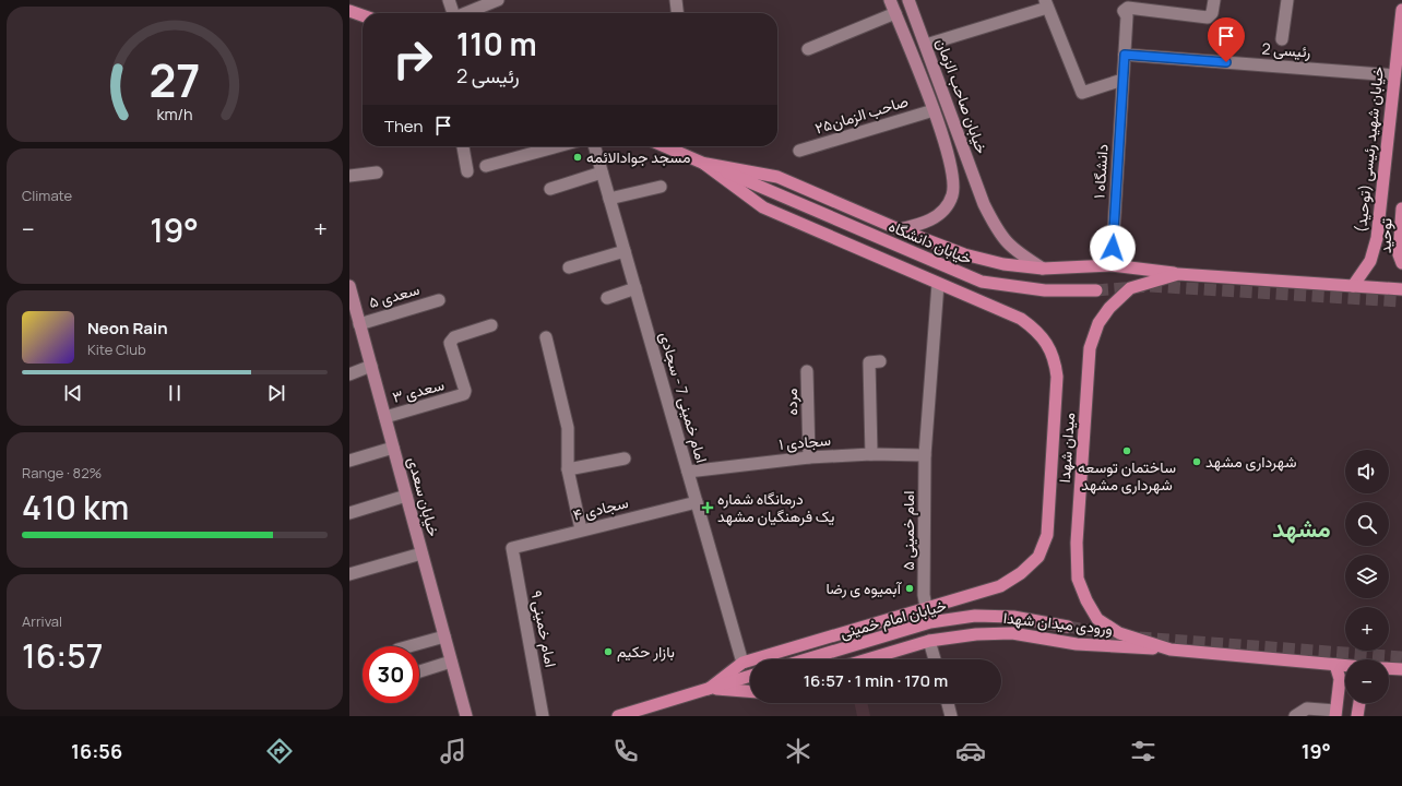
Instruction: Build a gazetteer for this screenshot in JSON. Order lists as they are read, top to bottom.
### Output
{
  "streets": {
    "main road": [
      "خیابان صاحب الزمان",
      "خیابان شهید رئیسی (توحید)",
      "توحید",
      "خیابان دانشگاه",
      "میدان شهدا",
      "خیابان سعدی",
      "خیابان امام خمینی",
      "ورودی میدان شهدا"
    ],
    "street": [
      "رئیسی 2",
      "صاحب الزمان۲۵",
      "دانشگاه ۱",
      "سعدی ۵",
      "سعدی ۳",
      "امام خمینی 7 - سجادی",
      "مرده",
      "سجادی ۱",
      "سجادی ۴",
      "امام خمینی ۵",
      "امام خمینی ۹"
    ]
  },
  "crossings": [
    ["رئیسی 2", "خیابان شهید رئیسی (توحید)"],
    ["رئیسی 2", "دانشگاه ۱"],
    ["خیابان شهید رئیسی (توحید)", "میدان شهدا"],
    ["سعدی ۵", "خیابان سعدی"],
    ["سعدی ۳", "خیابان سعدی"],
    ["امام خمینی 7 - سجادی", "سجادی ۱"],
    ["امام خمینی 7 - سجادی", "سجادی ۴"],
    ["مرده", "سجادی ۱"],
    ["سجادی ۱", "امام خمینی ۵"],
    ["میدان شهدا", "ورودی میدان شهدا"],
    ["سجادی ۴", "امام خمینی ۹"]
  ],
  "districts": ["مشهد"],
  "places": {
    "other": [
      "مسجد جوادالائمه",
      "ساختمان توسعه شهرداری مشهد",
      "شهرداری مشهد",
      "آبمیوه ی رضا",
      "بازار حکیم"
    ],
    "health": ["درمانگاه شماره یک فرهنگیان مشهد"]
  },
  "page": {
    "turn": ["110 m", "رئیسی 2"],
    "then": "Then",
    "tile": [
      "Climate",
      ["Range · 82%", "410 km"],
      ["Arrival", "16:57"]
    ],
    "heat": ["−", "19°", "+"],
    "song": ["Neon Rain", "Kite Club"],
    "map_buttons": ["+", "−"],
    "limit": "30",
    "trip": "16:57 · 1 min · 170 m",
    "tabs": ["16:56", "19°"],
    "gauge": ["27", "km/h"]
  }
}
